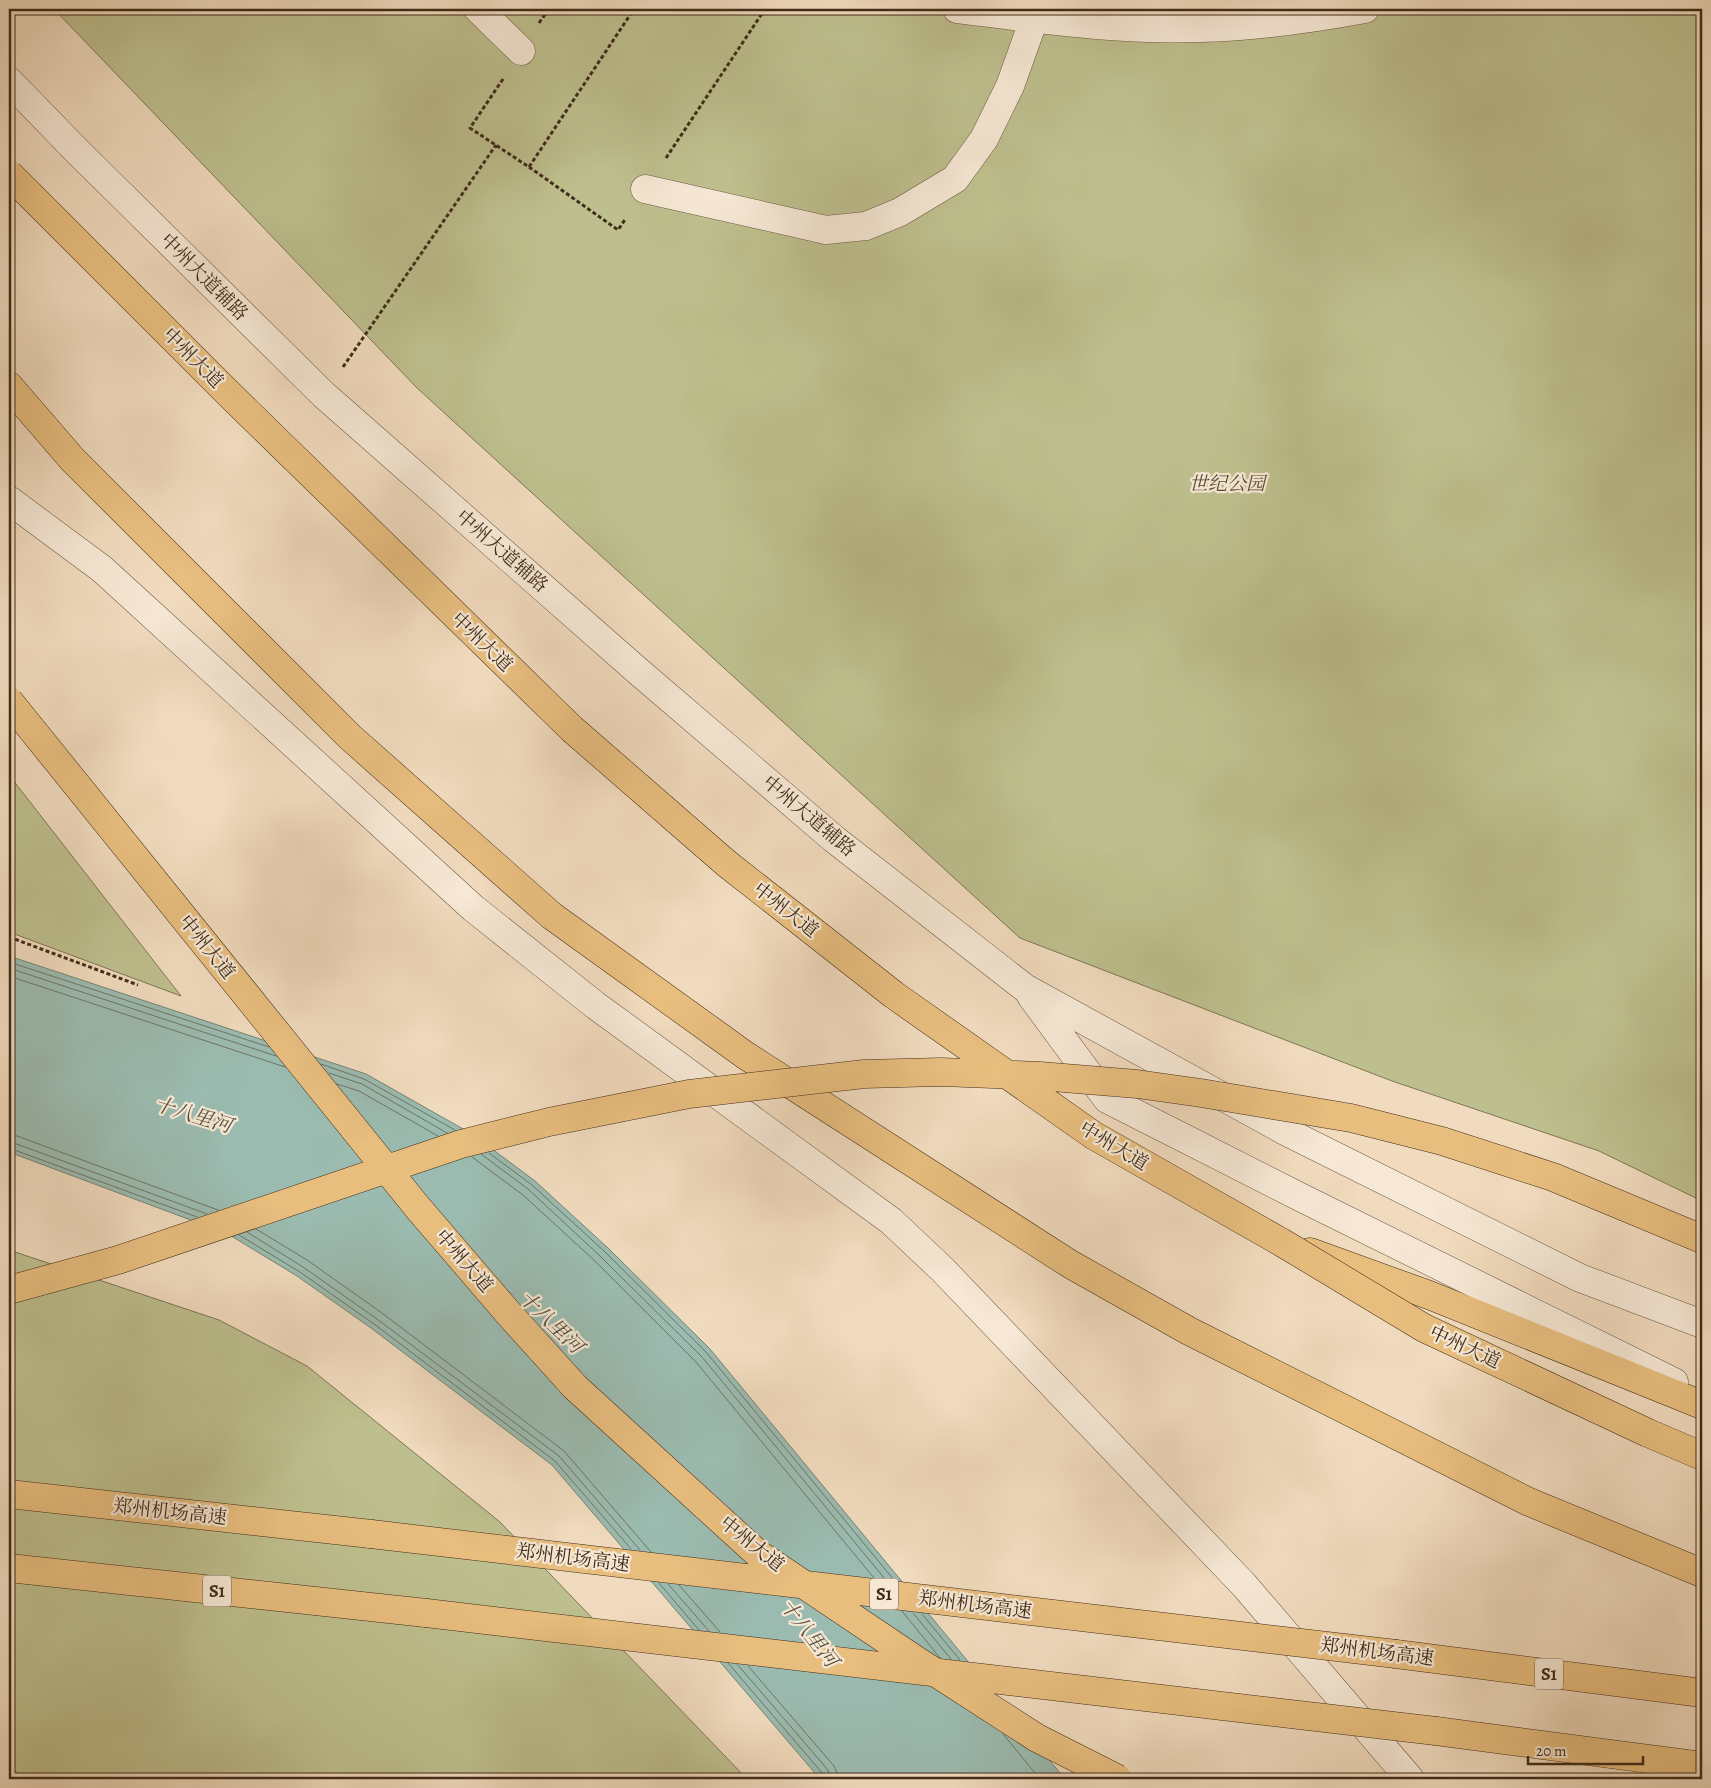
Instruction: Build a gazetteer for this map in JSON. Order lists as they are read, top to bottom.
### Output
{
  "streets": {
    "main road": ["中州大道", "郑州机场高速", "S1"],
    "street": ["中州大道辅路"]
  },
  "water": ["十八里河"],
  "parks": ["世纪公园"],
  "scale_bar": "20 m"
}
